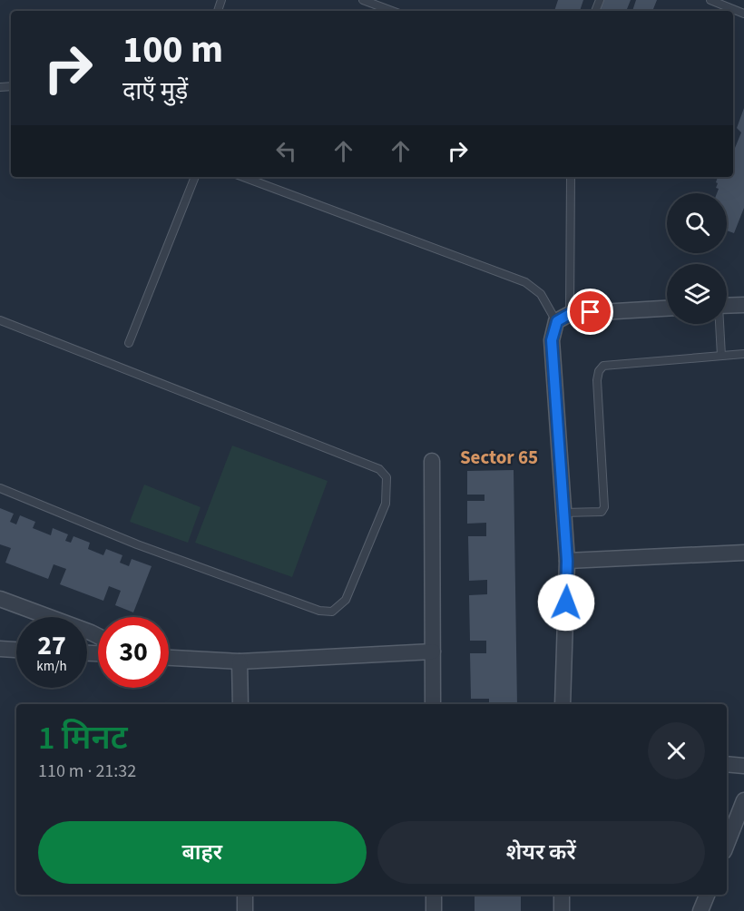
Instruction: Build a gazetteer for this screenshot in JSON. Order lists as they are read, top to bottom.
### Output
{
  "districts": ["Sector 65"],
  "page": {
    "turn": ["100 m", "दाएँ मुड़ें"],
    "speed": "27 km/h",
    "limit": "30",
    "heading": ["1 मिनट", "110 m · 21:32"],
    "buttons": ["बाहर", "शेयर करें"]
  }
}
